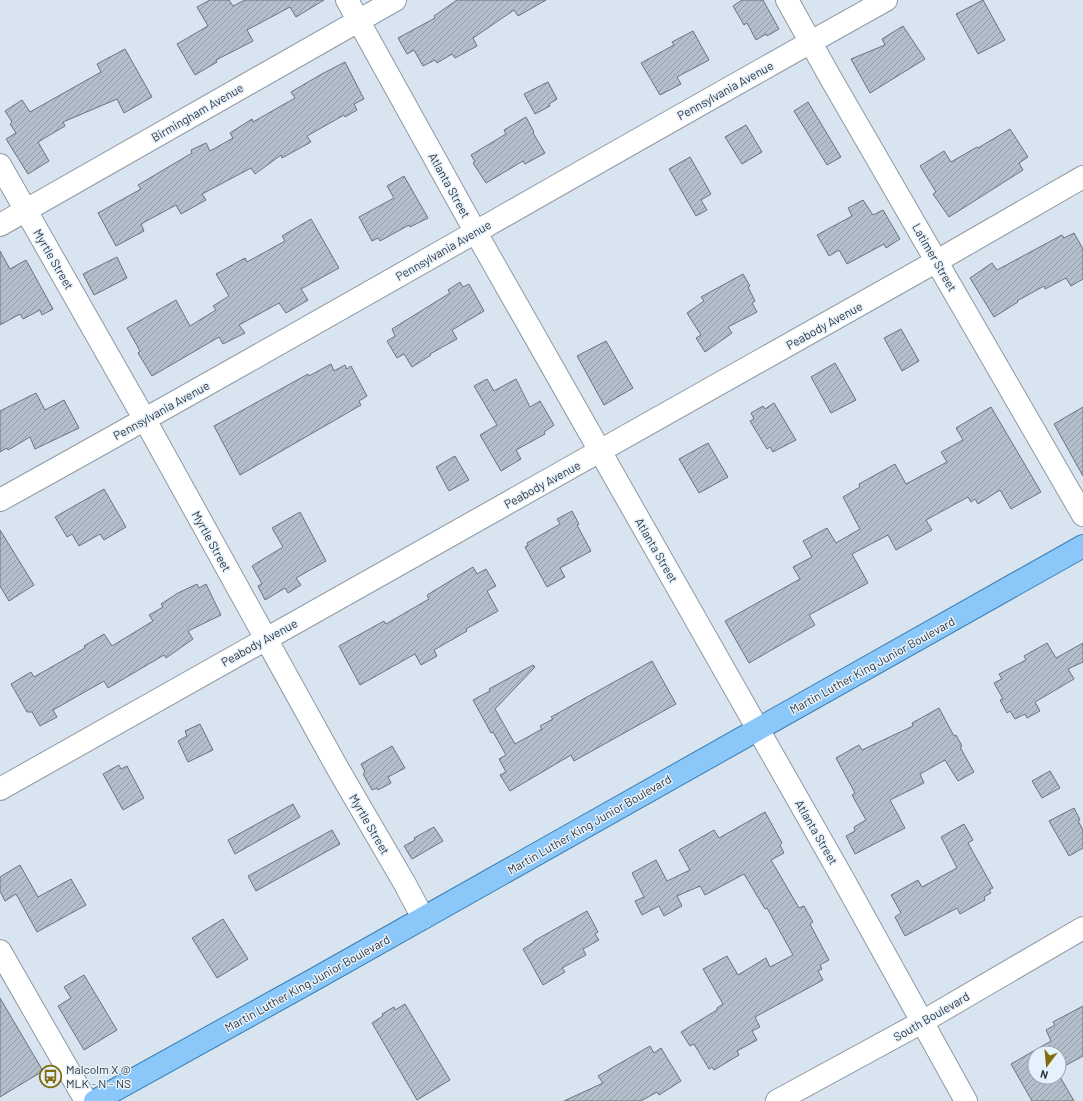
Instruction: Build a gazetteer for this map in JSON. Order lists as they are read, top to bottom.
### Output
{
  "streets": {
    "main road": ["Martin Luther King Junior Boulevard"],
    "street": [
      "Pennsylvania Avenue",
      "Birmingham Avenue",
      "Atlanta Street",
      "Latimer Street",
      "Myrtle Street",
      "Peabody Avenue",
      "South Boulevard"
    ]
  },
  "crossings": [
    ["Pennsylvania Avenue", "Atlanta Street"],
    ["Pennsylvania Avenue", "Latimer Street"],
    ["Pennsylvania Avenue", "Myrtle Street"],
    ["Birmingham Avenue", "Atlanta Street"],
    ["Birmingham Avenue", "Myrtle Street"],
    ["Atlanta Street", "Peabody Avenue"],
    ["Atlanta Street", "Martin Luther King Junior Boulevard"],
    ["Atlanta Street", "South Boulevard"],
    ["Latimer Street", "Peabody Avenue"],
    ["Myrtle Street", "Peabody Avenue"],
    ["Myrtle Street", "Martin Luther King Junior Boulevard"]
  ],
  "places": {
    "bus stop": ["Malcolm X @ MLK - N - NS"]
  },
  "north": "bottom"
}
